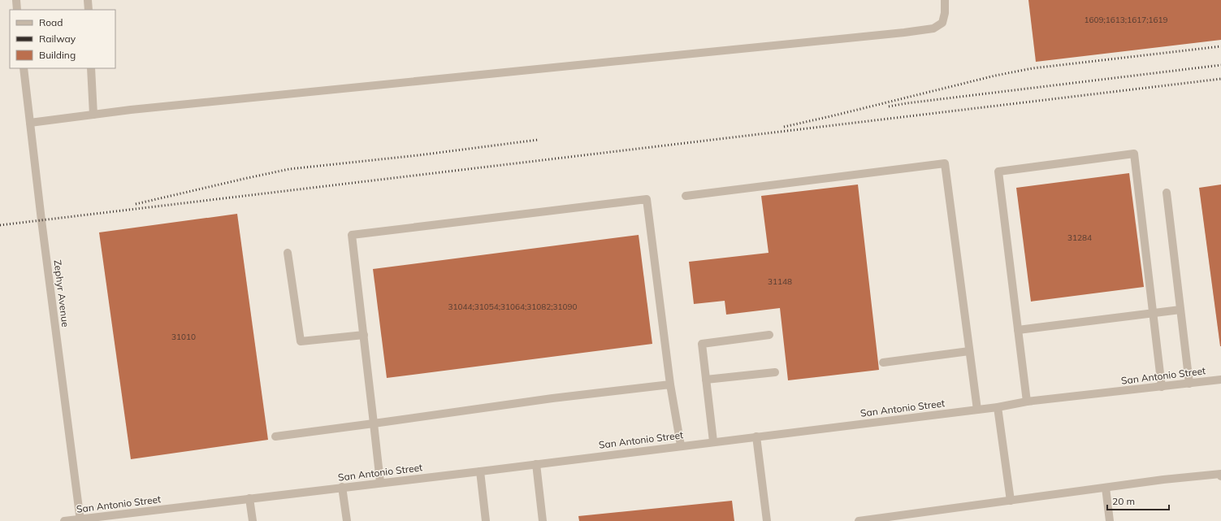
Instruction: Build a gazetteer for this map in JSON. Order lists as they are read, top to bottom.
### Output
{
  "streets": {
    "street": ["Zephyr Avenue", "San Antonio Street"]
  },
  "crossings": [
    ["Zephyr Avenue", "San Antonio Street"]
  ],
  "house_numbers": [
    "1609;1613;1617;1619",
    "31284",
    "31148",
    "31044;31054;31064;31082;31090",
    "31010"
  ],
  "legend": ["Road", "Railway", "Building"],
  "scale_bar": "20 m"
}
